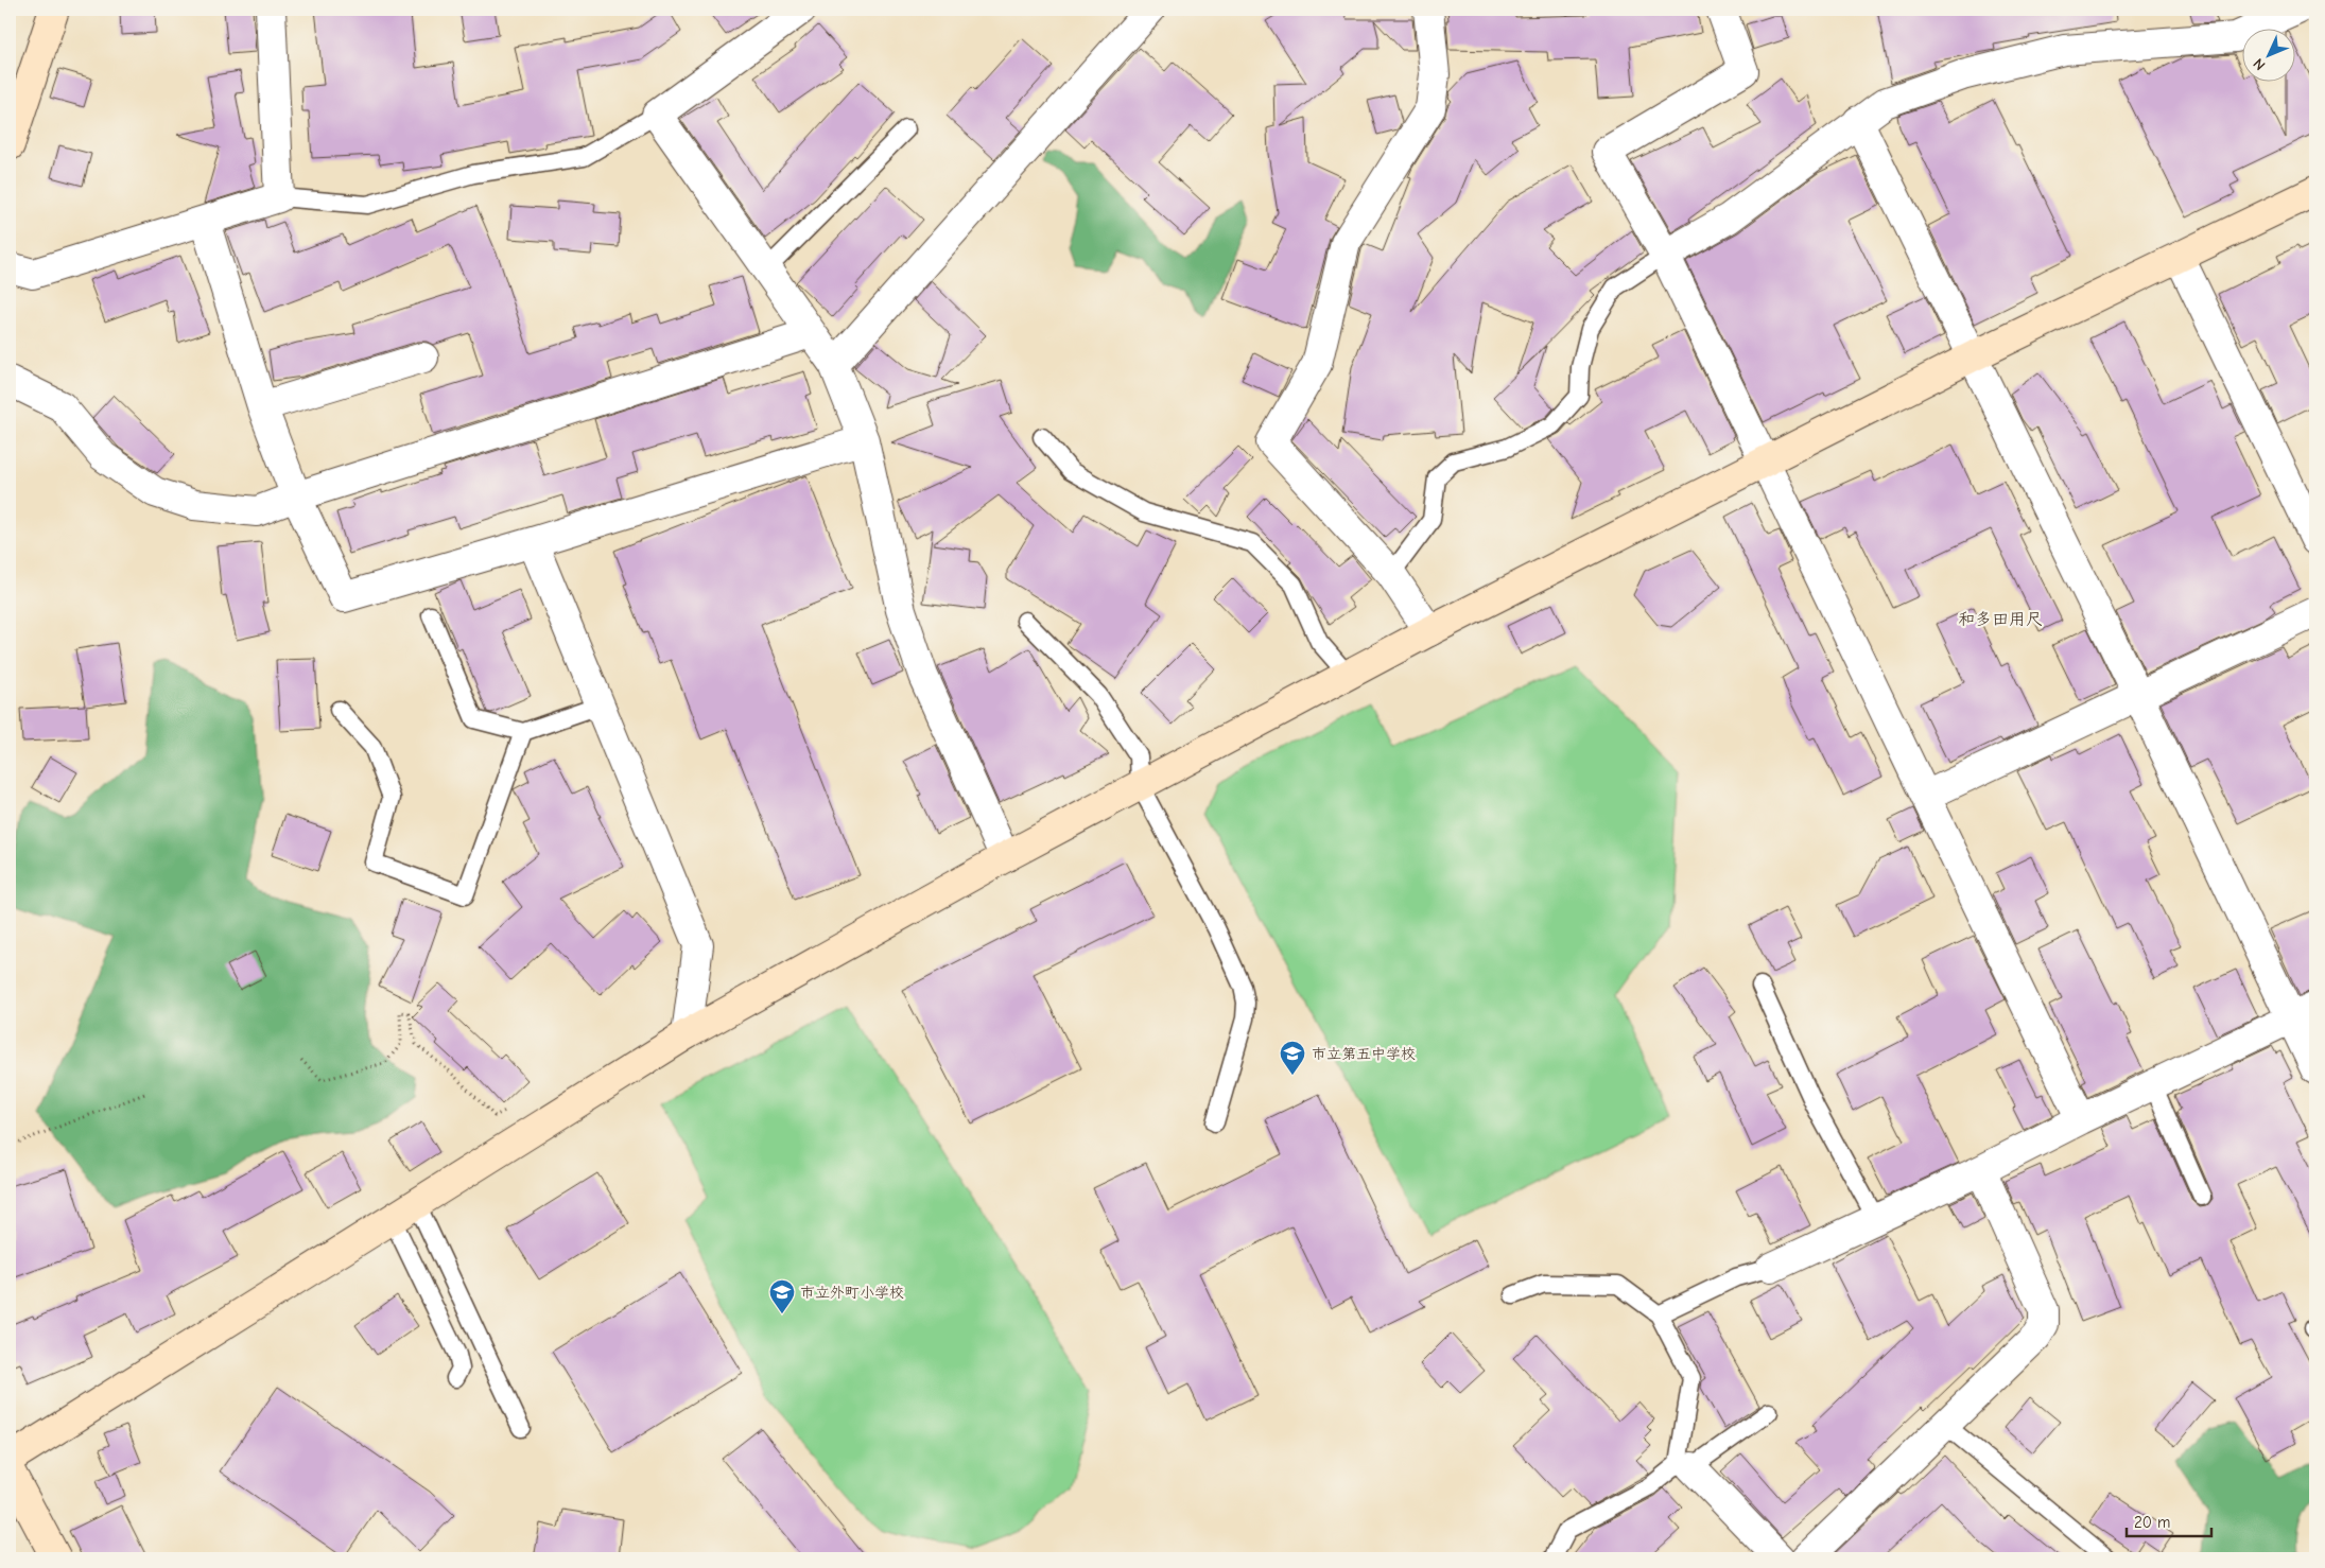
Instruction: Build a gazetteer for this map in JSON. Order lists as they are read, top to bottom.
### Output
{
  "districts": ["和多田用尺"],
  "places": {
    "school or university": ["市立第五中学校", "市立外町小学校"]
  },
  "scale_bar": "20 m",
  "north": "bottom left"
}
